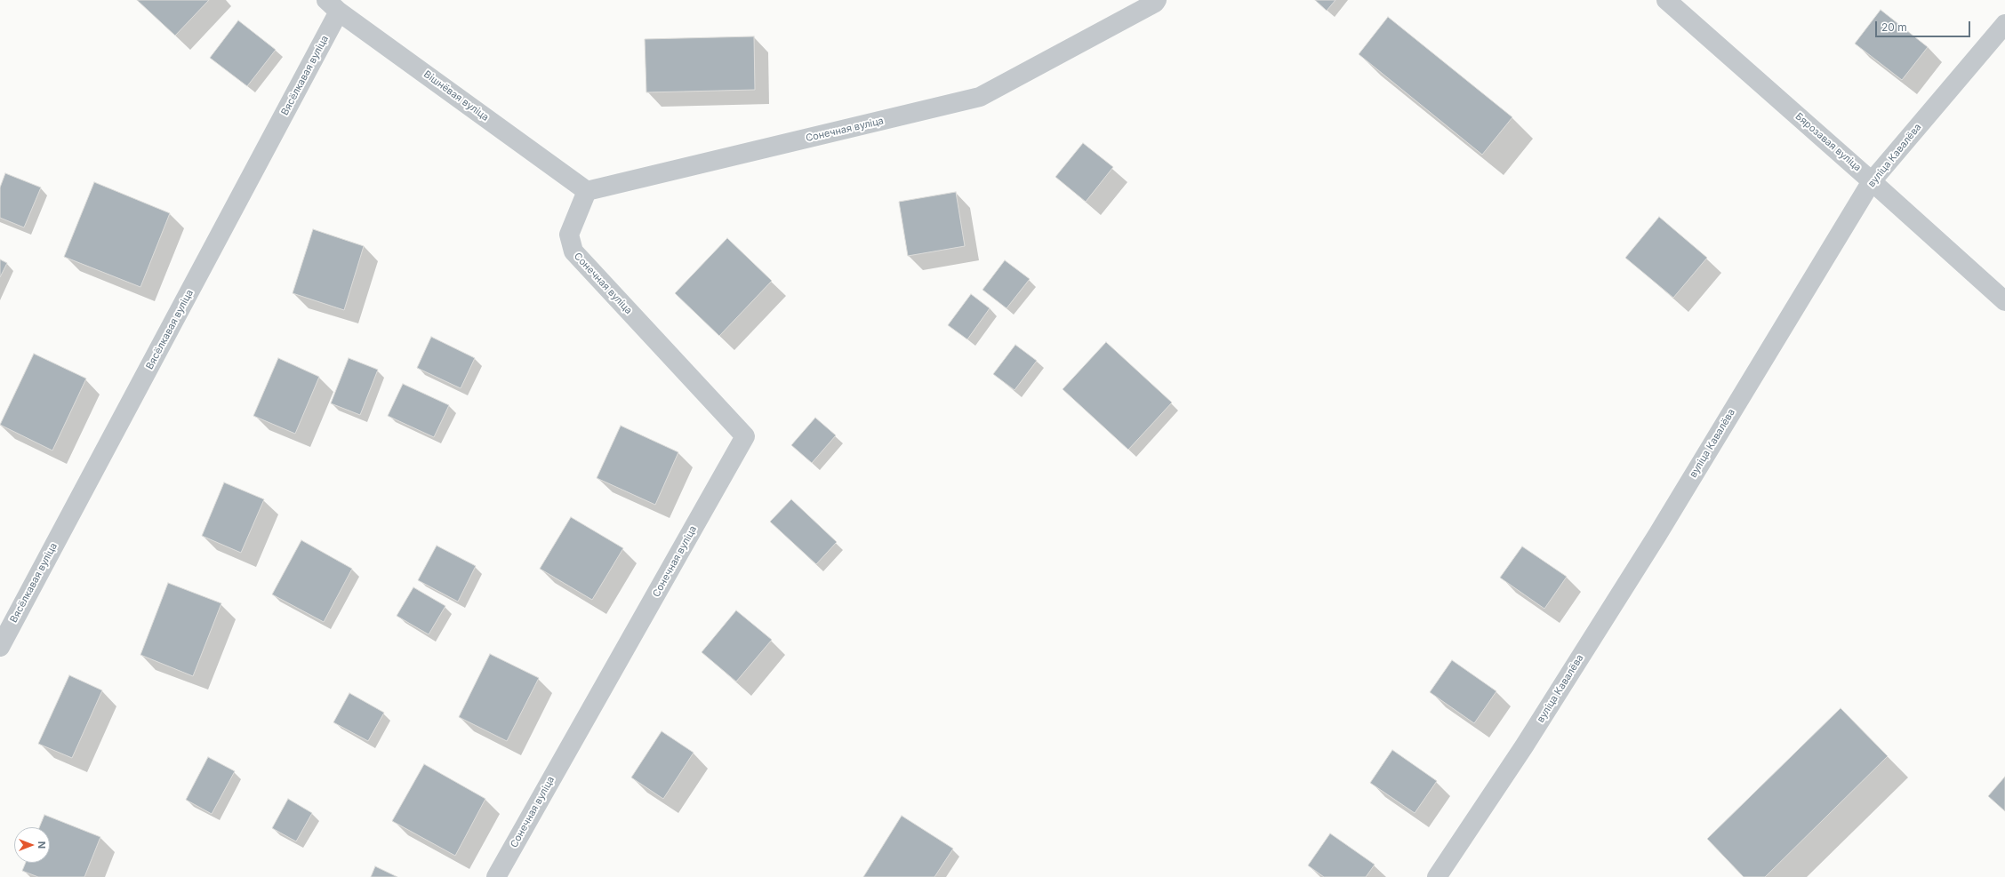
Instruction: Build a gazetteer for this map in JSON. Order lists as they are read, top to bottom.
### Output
{
  "streets": {
    "street": [
      "Вясёлкавая вуліца",
      "Вішнёвая вуліца",
      "Сонечная вуліца",
      "Бярозавая вуліца",
      "вуліца Кавалёва"
    ]
  },
  "crossings": [
    ["Вясёлкавая вуліца", "Вішнёвая вуліца"],
    ["Вішнёвая вуліца", "Сонечная вуліца"],
    ["Бярозавая вуліца", "вуліца Кавалёва"]
  ],
  "scale_bar": "20 m",
  "north": "right"
}
